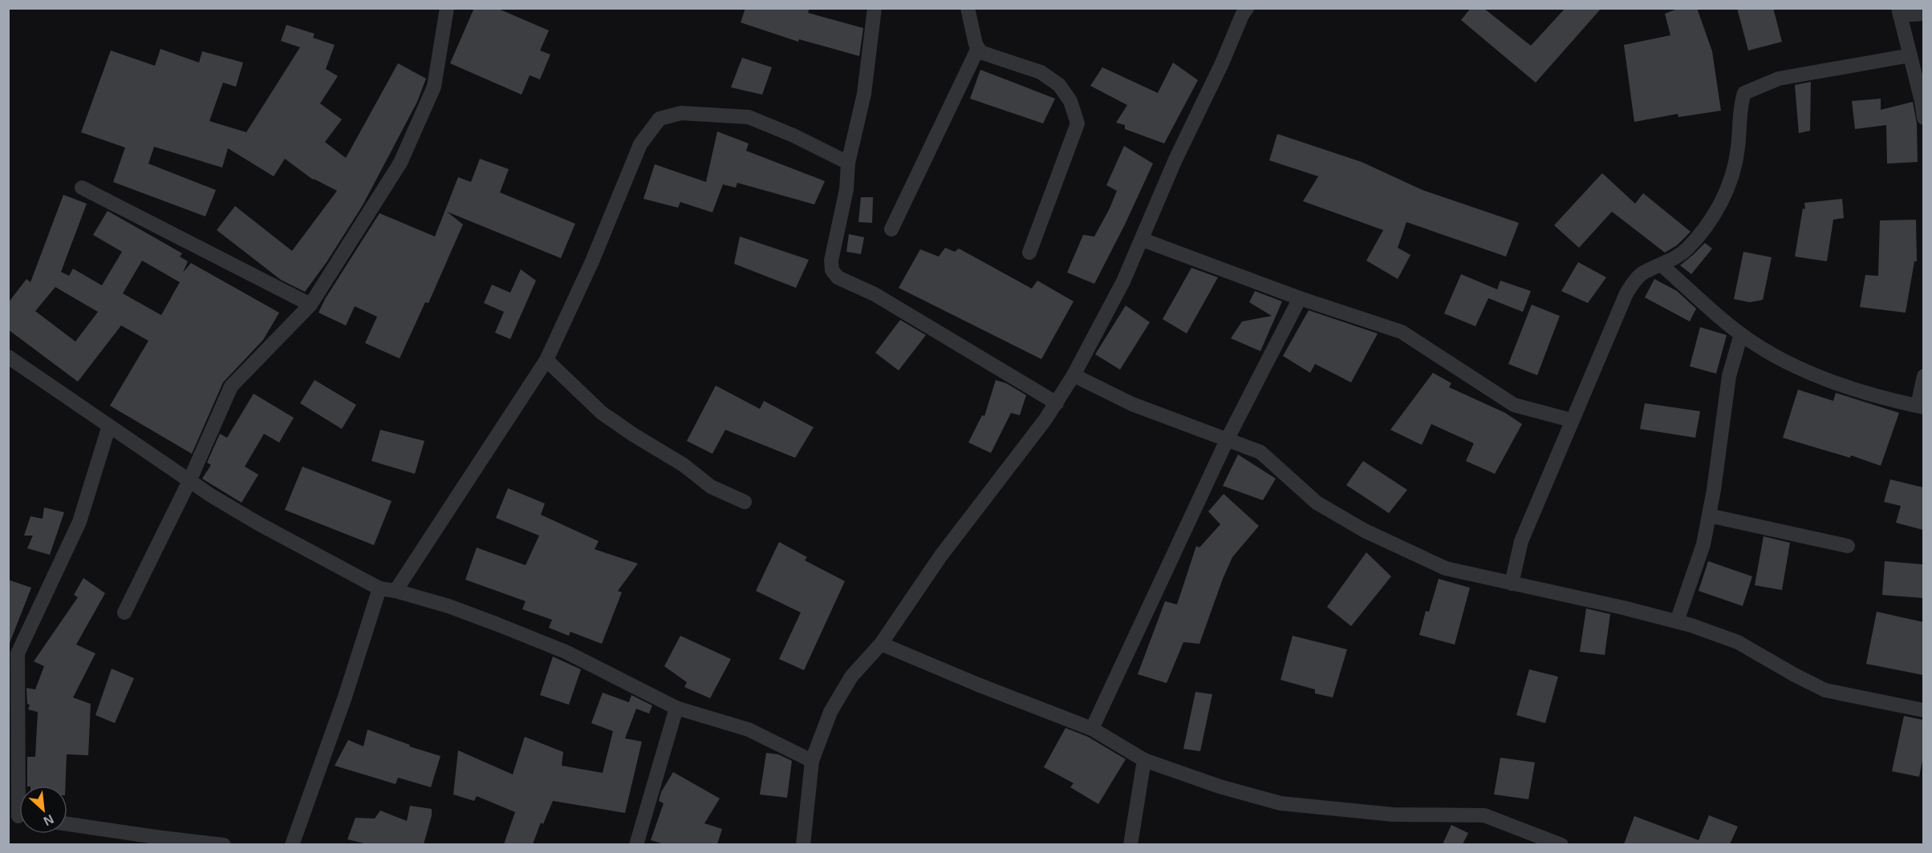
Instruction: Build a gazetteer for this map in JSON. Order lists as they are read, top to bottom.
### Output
{
  "north": "bottom right"
}
